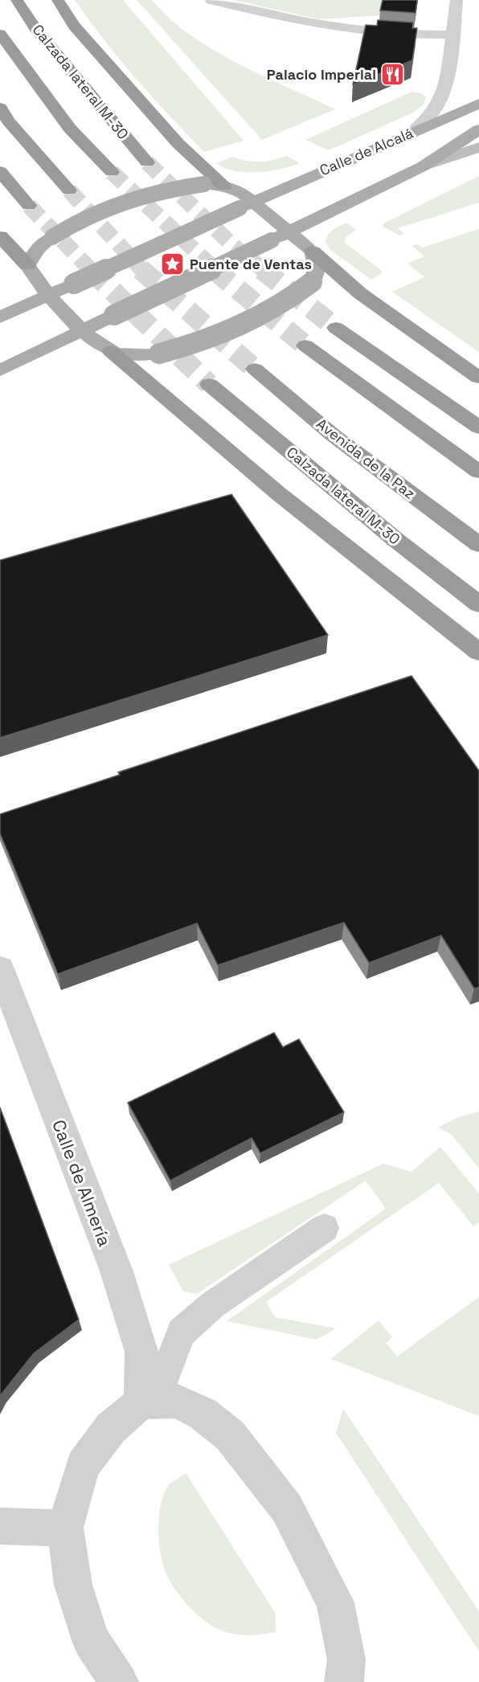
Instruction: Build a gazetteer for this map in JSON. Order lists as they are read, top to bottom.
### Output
{
  "streets": {
    "highway": ["Calzada lateral M-30", "Avenida de la Paz"],
    "main road": ["Calle de Alcalá"],
    "street": ["Calle de Almería"]
  },
  "places": {
    "restaurant": ["Palacio Imperial"],
    "place": ["Puente de Ventas"]
  }
}
